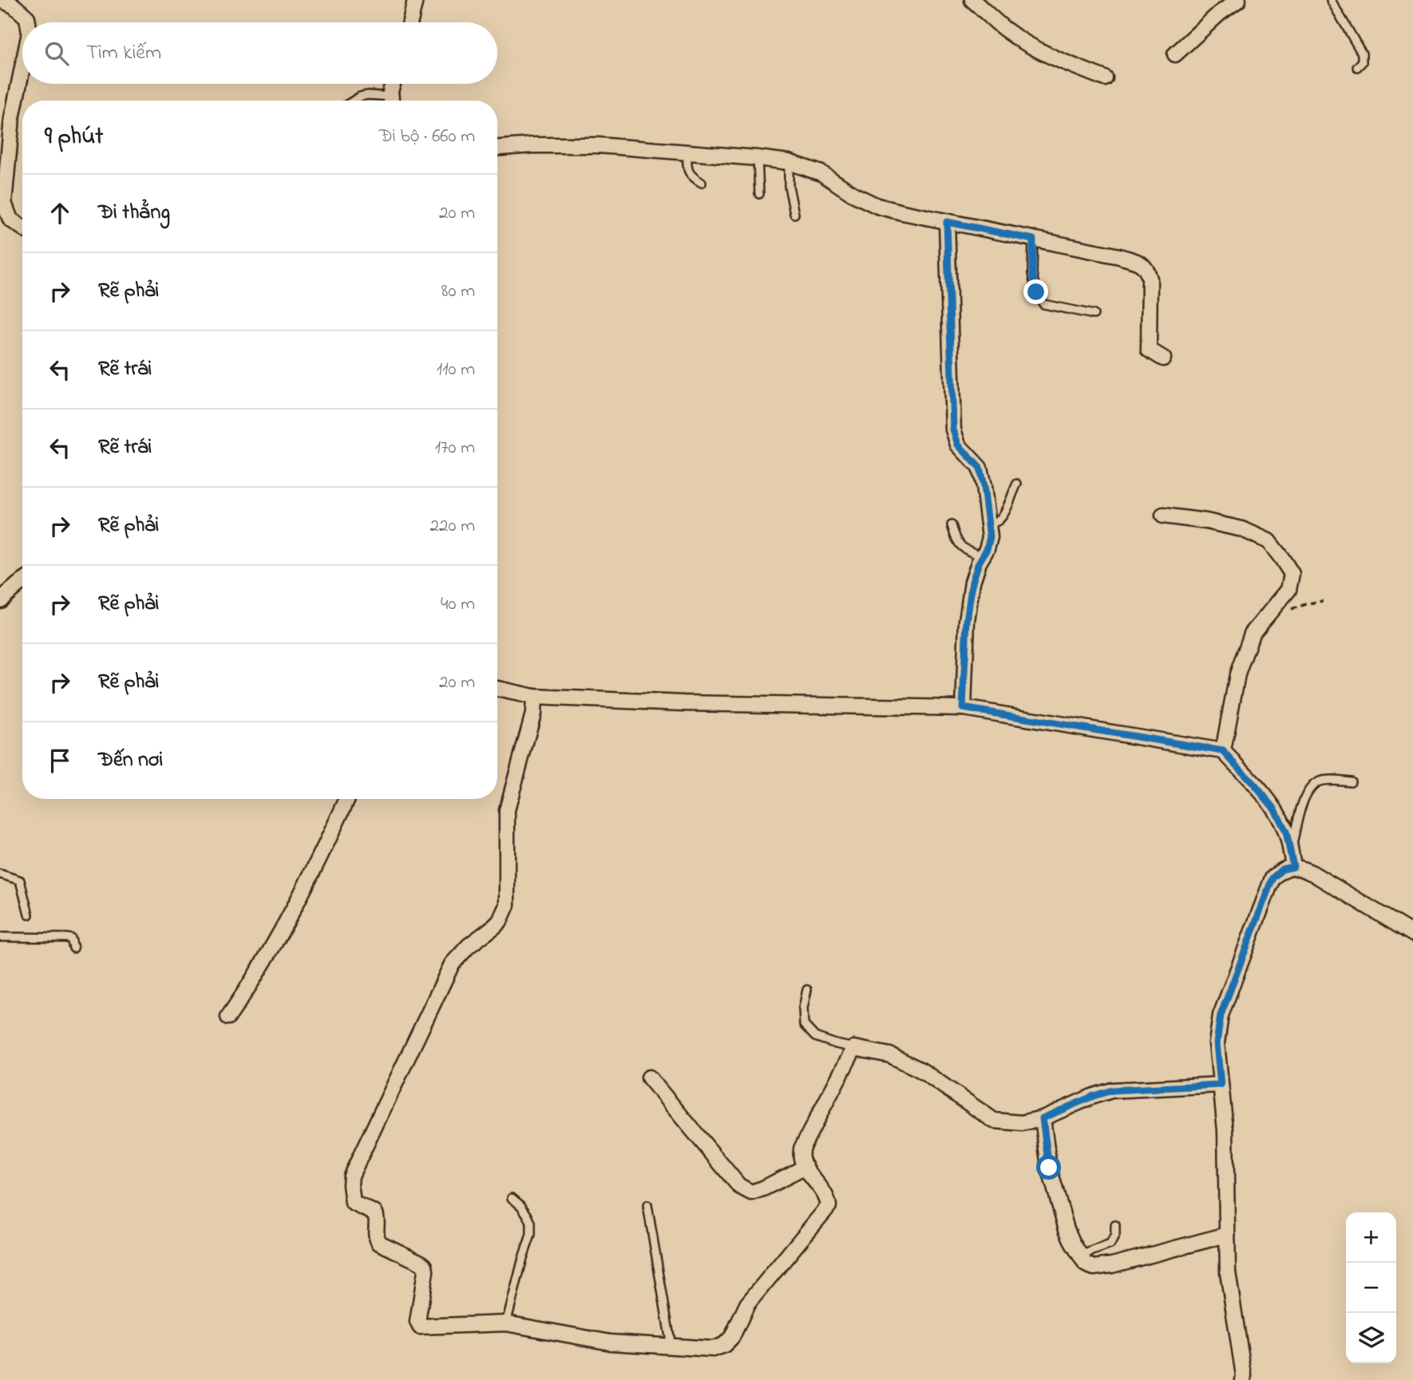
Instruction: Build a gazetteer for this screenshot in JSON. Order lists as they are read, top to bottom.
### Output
{
  "page": {
    "search": "Tìm kiếm",
    "heading": ["9 phút", "Đi bộ · 660 m"],
    "list": [
      ["Đi thẳng", "20 m"],
      ["Rẽ phải", "80 m"],
      ["Rẽ trái", "110 m"],
      ["Rẽ trái", "170 m"],
      ["Rẽ phải", "220 m"],
      ["Rẽ phải", "40 m"],
      ["Rẽ phải", "20 m"],
      "Đến nơi"
    ],
    "map_buttons": ["+", "−"]
  }
}
